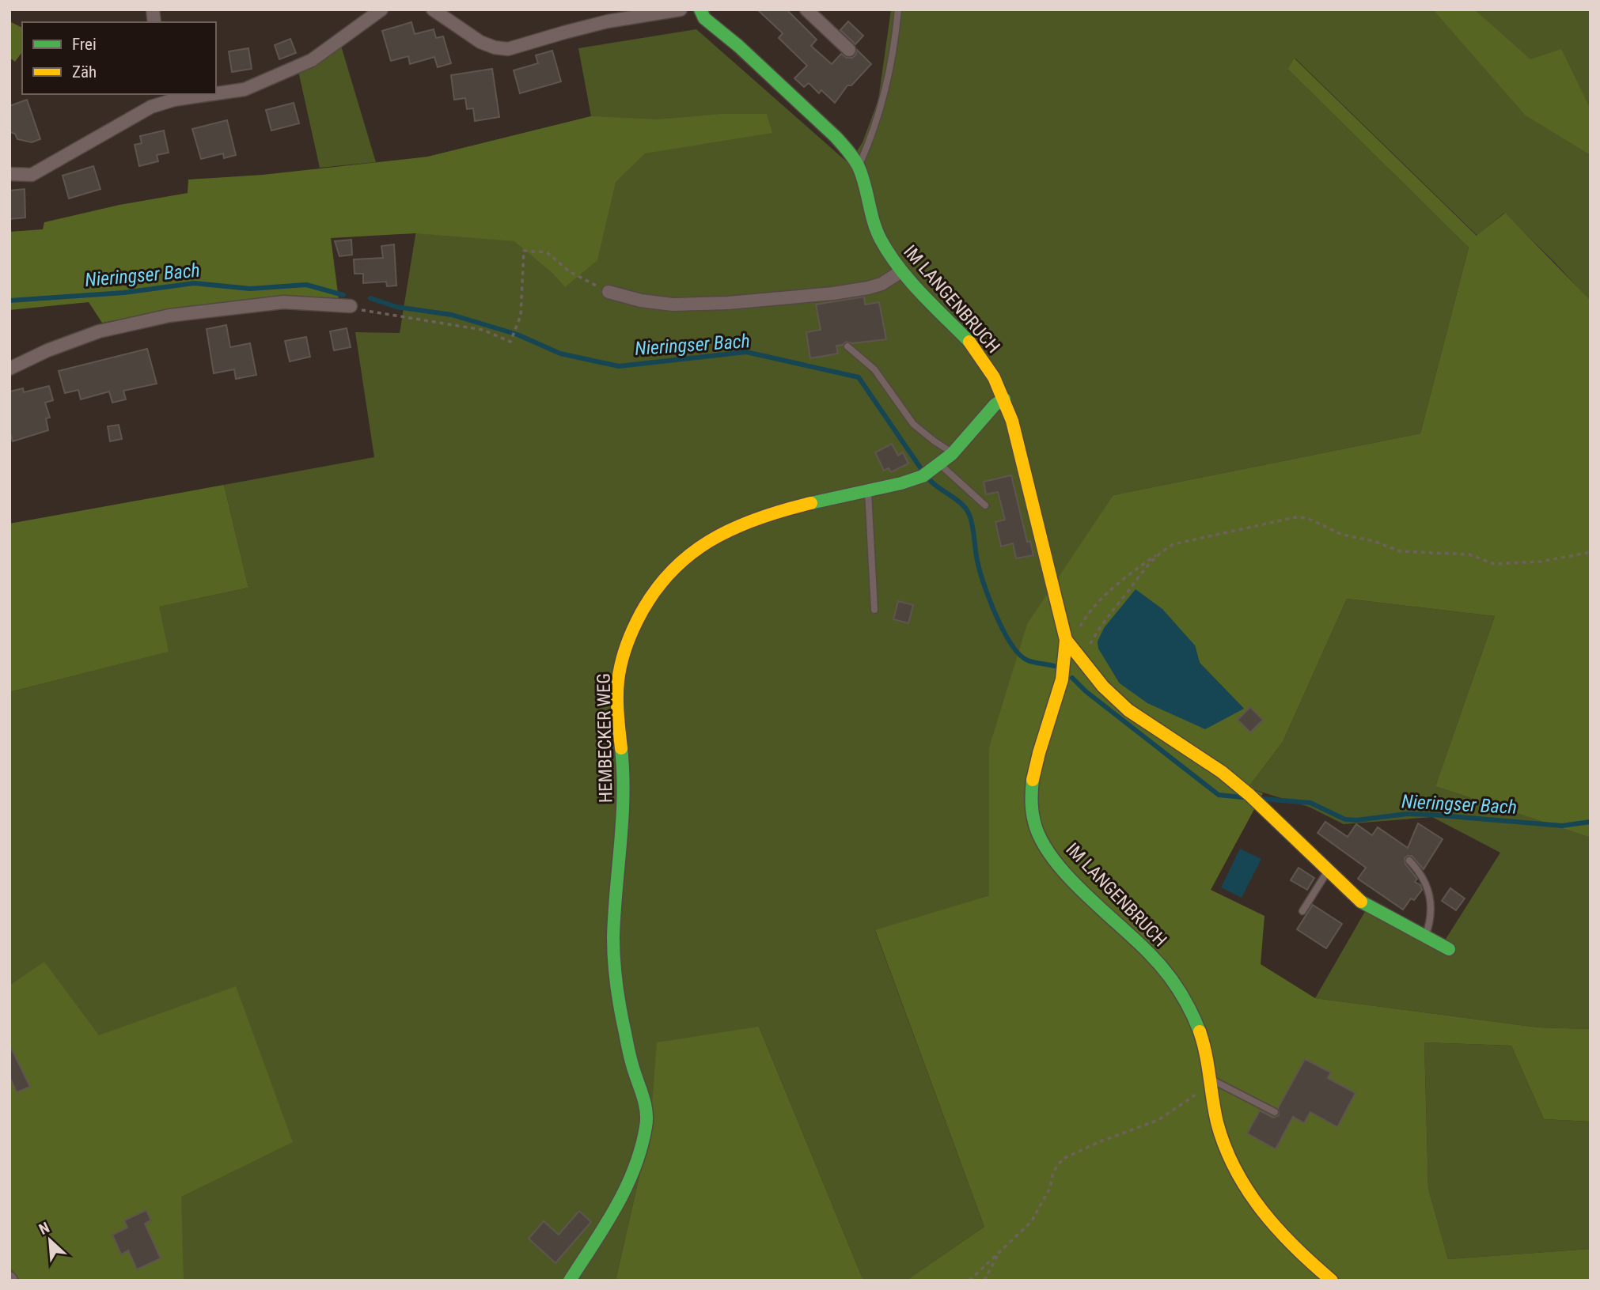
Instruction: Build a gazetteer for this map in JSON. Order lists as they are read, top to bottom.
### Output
{
  "streets": {
    "street": ["IM LANGENBRUCH", "HEMBECKER WEG"]
  },
  "crossings": [
    ["IM LANGENBRUCH", "HEMBECKER WEG"]
  ],
  "water": ["Nieringser Bach"],
  "legend": ["Frei", "Zäh"],
  "north": "top left"
}
